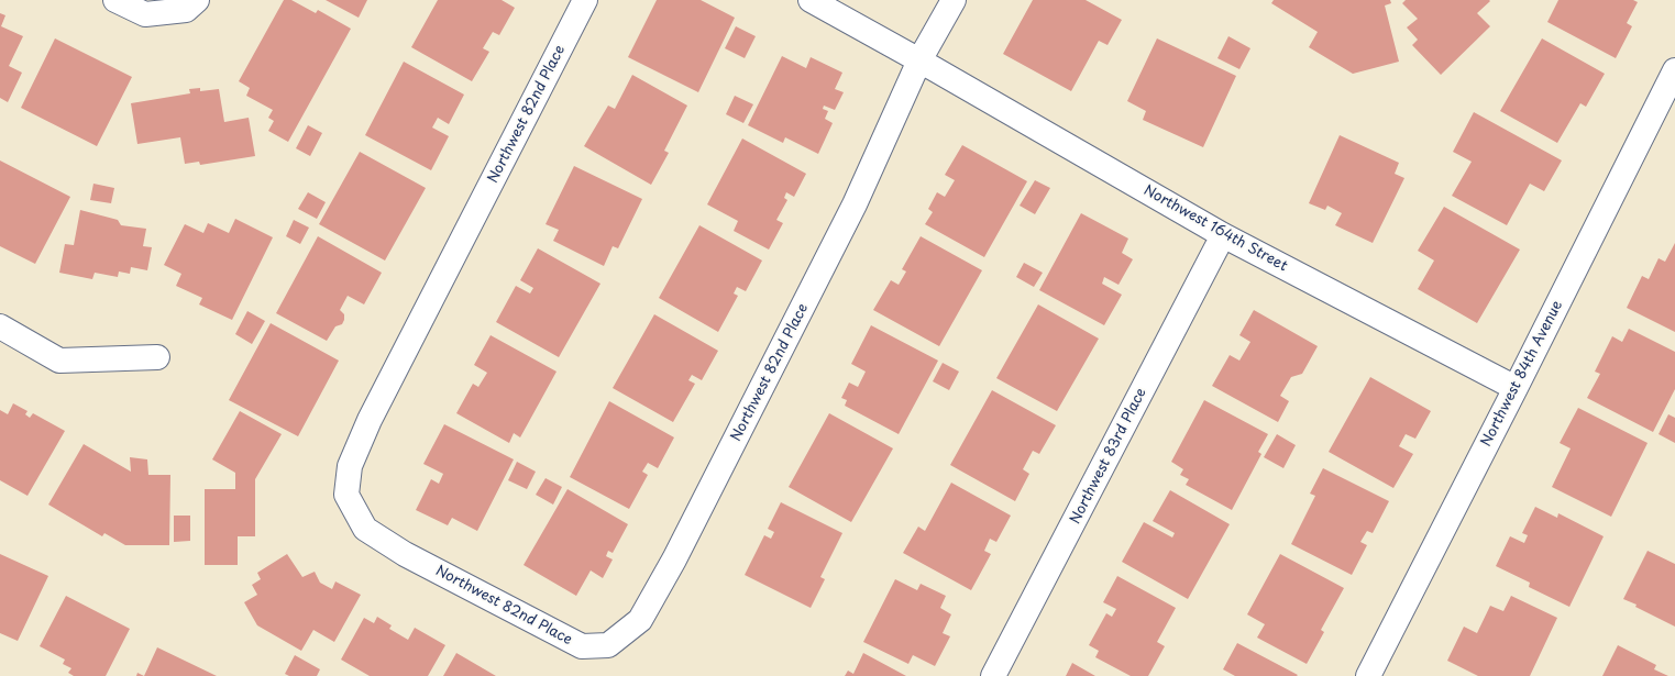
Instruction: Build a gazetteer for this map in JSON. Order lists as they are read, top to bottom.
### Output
{
  "streets": {
    "street": [
      "Northwest 82nd Place",
      "Northwest 164th Street",
      "Northwest 84th Avenue",
      "Northwest 83rd Place"
    ]
  },
  "crossings": [
    ["Northwest 82nd Place", "Northwest 164th Street"],
    ["Northwest 164th Street", "Northwest 84th Avenue"],
    ["Northwest 164th Street", "Northwest 83rd Place"]
  ]
}
